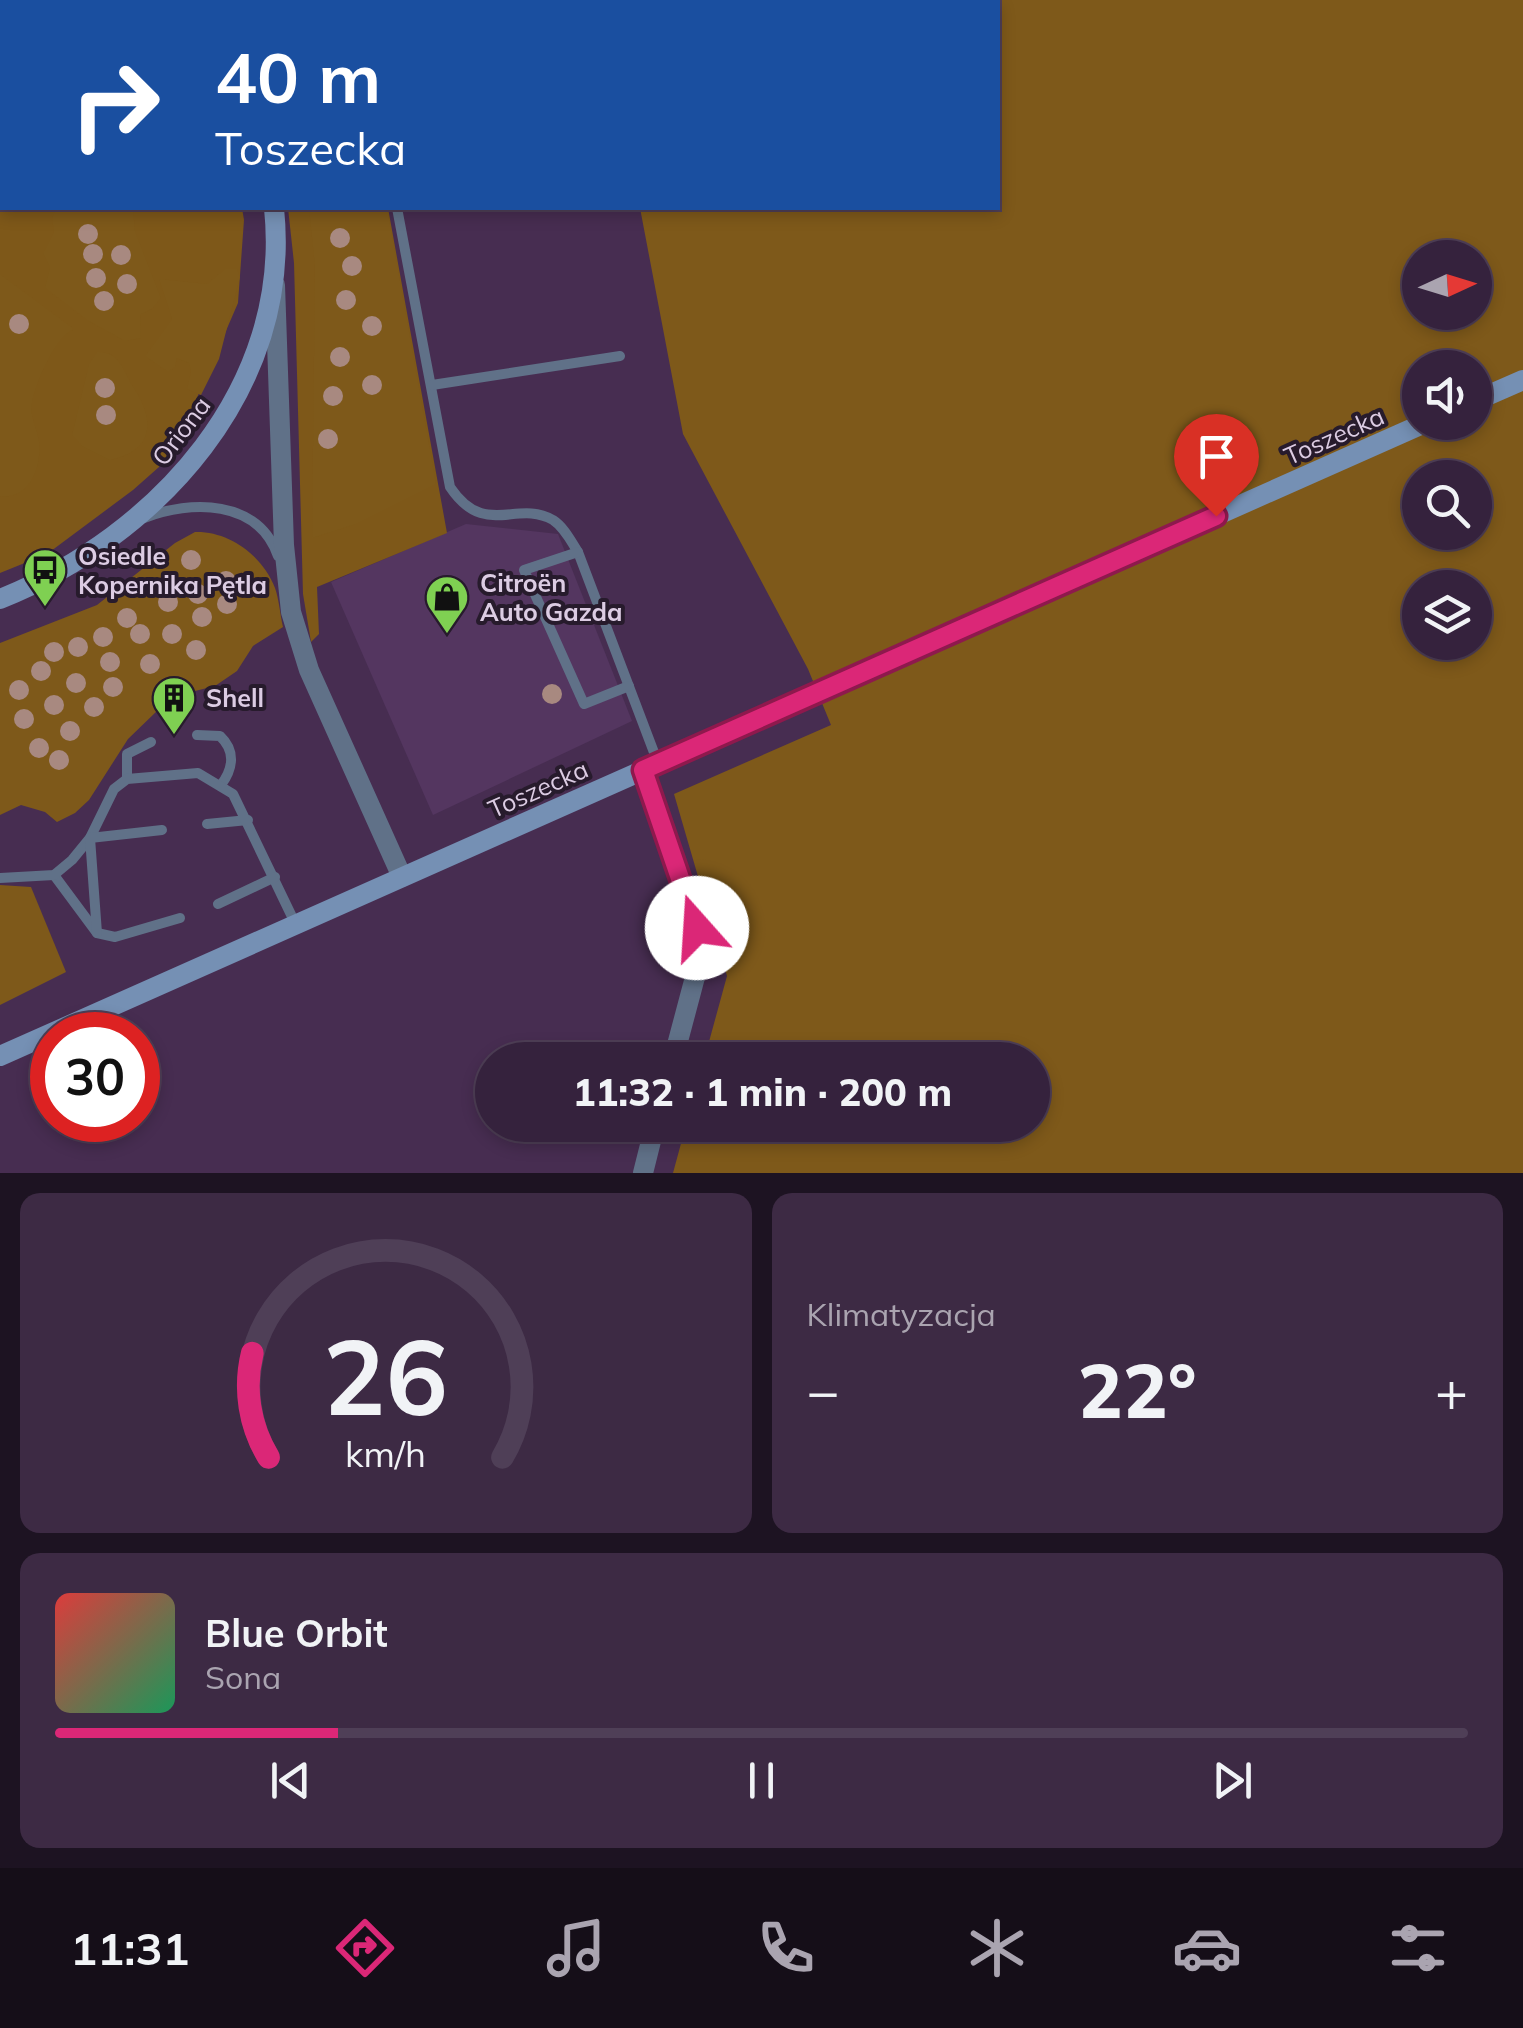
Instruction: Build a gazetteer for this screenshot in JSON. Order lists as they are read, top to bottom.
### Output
{
  "streets": {
    "main road": ["Oriona", "Toszecka"]
  },
  "places": {
    "bus stop": ["Osiedle Kopernika Pętla"],
    "shop": ["Citroën Auto Gazda"],
    "building": ["Shell"]
  },
  "north": "right",
  "page": {
    "turn": ["40 m", "Toszecka"],
    "limit": "30",
    "trip": "11:32 · 1 min · 200 m",
    "tile": "Klimatyzacja",
    "heat": ["−", "22°", "+"],
    "song": ["Blue Orbit", "Sona"],
    "tabs": "11:31",
    "gauge": ["26", "km/h"]
  }
}
